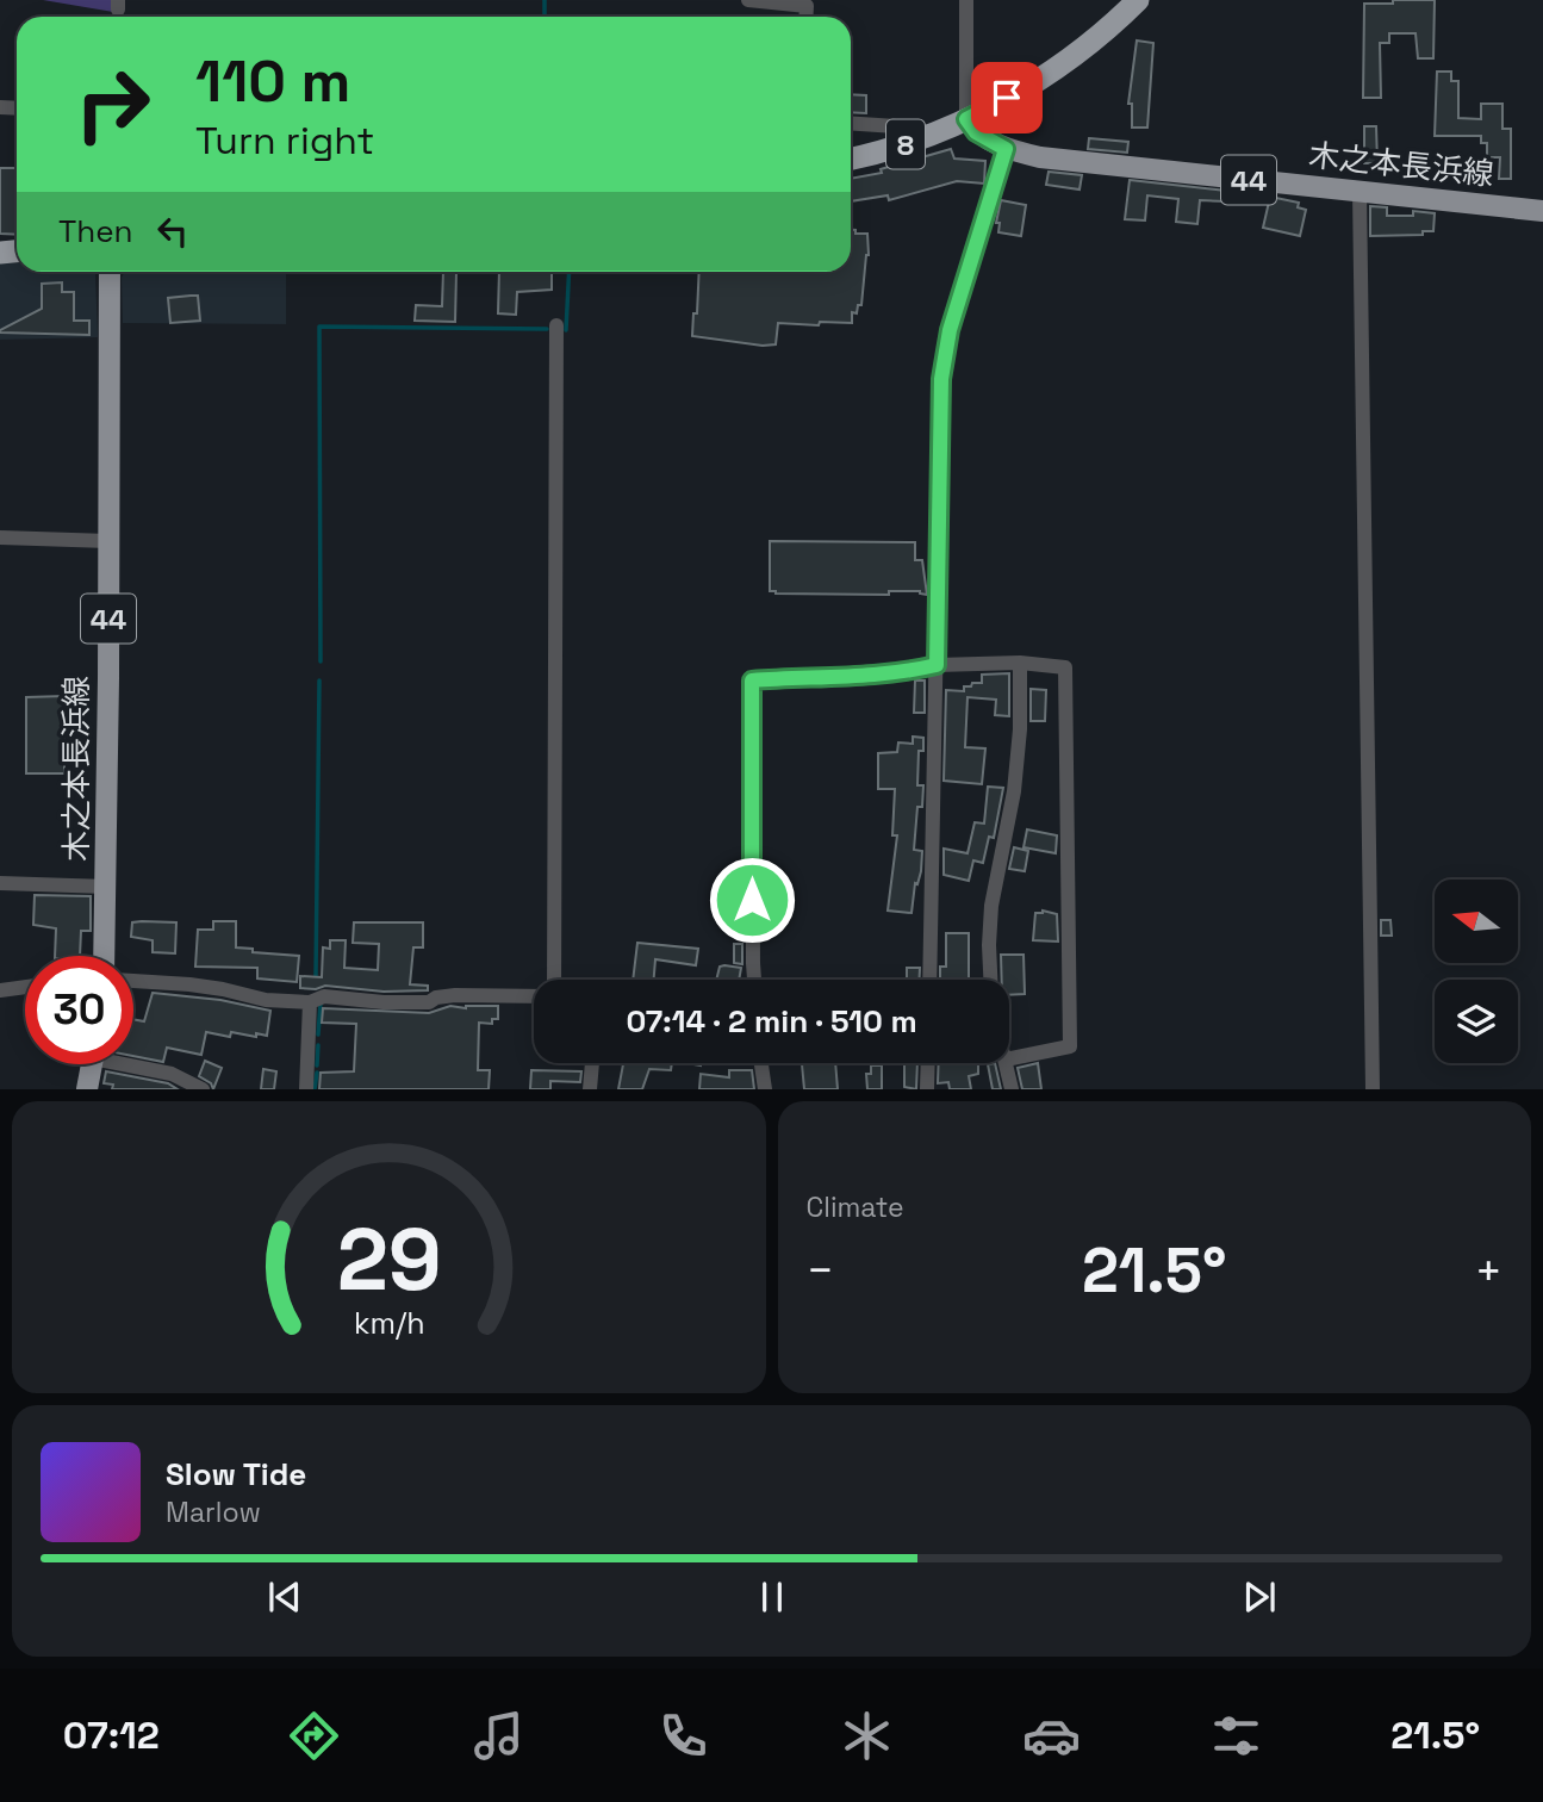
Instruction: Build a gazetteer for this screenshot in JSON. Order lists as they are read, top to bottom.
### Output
{
  "streets": {
    "highway": ["8"],
    "main road": ["木之本長浜線", "44"]
  },
  "crossings": [
    ["8", "木之本長浜線"]
  ],
  "north": "left",
  "page": {
    "turn": ["110 m", "Turn right"],
    "then": "Then",
    "limit": "30",
    "trip": "07:14 · 2 min · 510 m",
    "tile": "Climate",
    "heat": ["−", "21.5°", "+"],
    "song": ["Slow Tide", "Marlow"],
    "tabs": ["07:12", "21.5°"],
    "gauge": ["29", "km/h"]
  }
}
